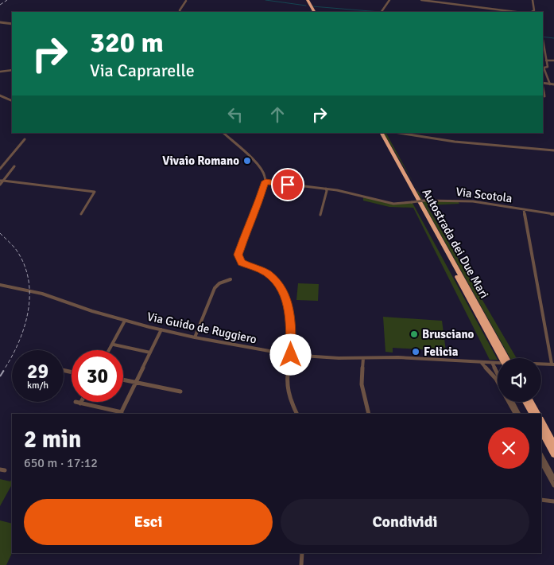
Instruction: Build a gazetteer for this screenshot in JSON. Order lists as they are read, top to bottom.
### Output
{
  "streets": {
    "highway": ["Autostrada dei Due Mari"],
    "street": ["Via Scotola", "Via Guido de Ruggiero"]
  },
  "places": ["Vivaio Romano", "Brusciano", "Felicia"],
  "page": {
    "turn": ["320 m", "Via Caprarelle"],
    "speed": "29 km/h",
    "limit": "30",
    "heading": ["2 min", "650 m · 17:12"],
    "buttons": ["Esci", "Condividi"]
  }
}
